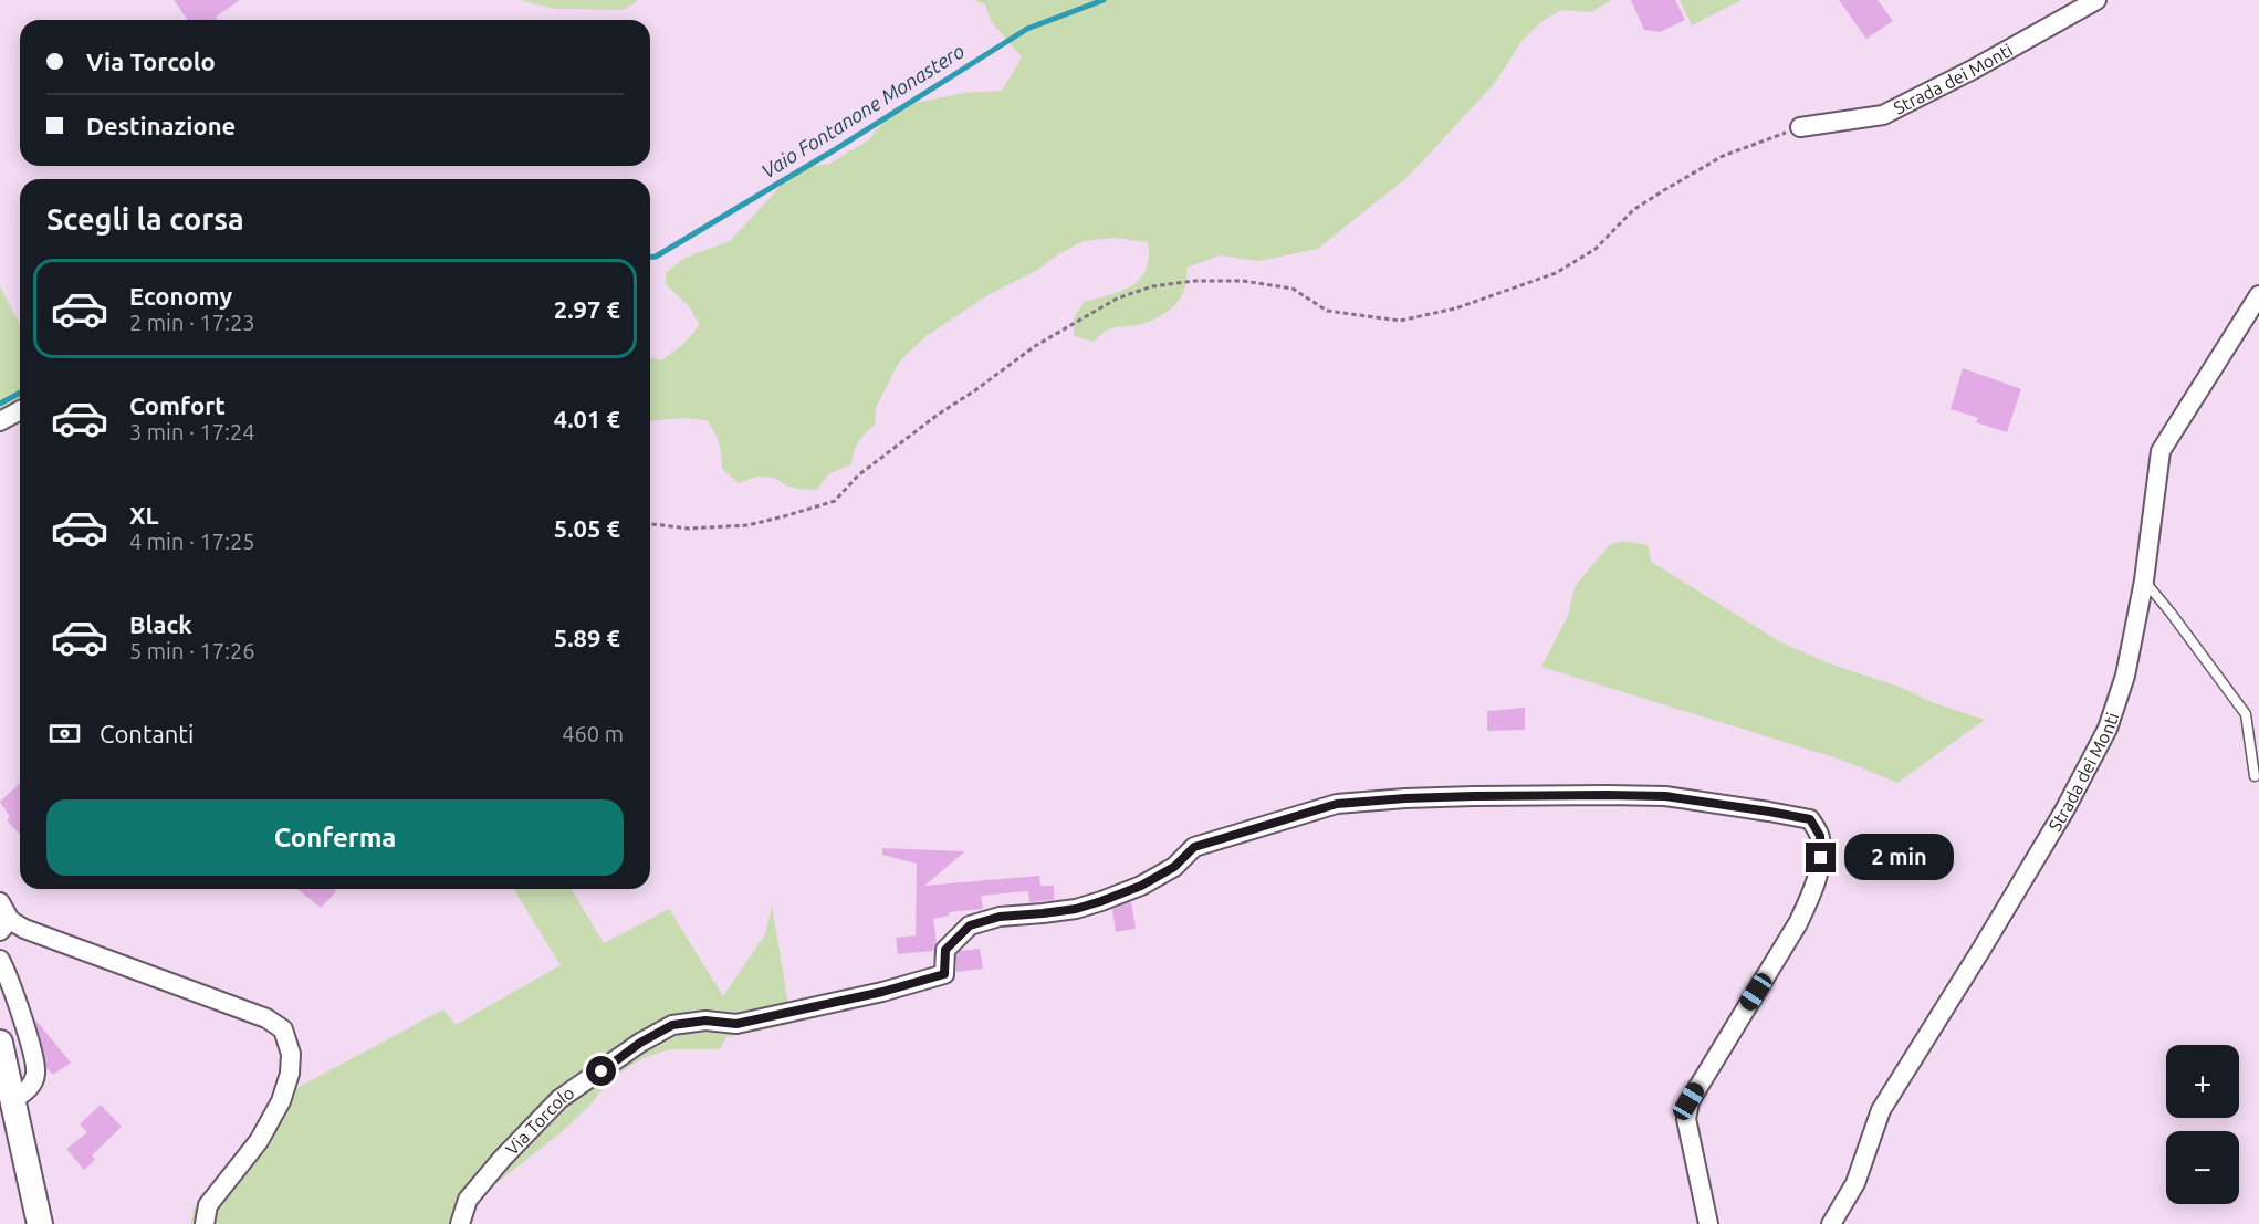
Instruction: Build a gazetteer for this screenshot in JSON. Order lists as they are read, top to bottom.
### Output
{
  "streets": {
    "street": ["Strada dei Monti", "Via Torcolo"]
  },
  "water": ["Vaio Fontanone Monastero"],
  "page": {
    "banner": ["Via Torcolo", "Destinazione"],
    "heading": "Scegli la corsa",
    "list": [
      {
        "name": "Economy",
        "note": "2 min · 17:23",
        "value": "2.97 €"
      },
      {
        "name": "Comfort",
        "note": "3 min · 17:24",
        "value": "4.01 €"
      },
      {
        "name": "XL",
        "note": "4 min · 17:25",
        "value": "5.05 €"
      },
      {
        "name": "Black",
        "note": "5 min · 17:26",
        "value": "5.89 €"
      }
    ],
    "pay": ["Contanti", "460 m"],
    "buttons": "Conferma",
    "bubble": "2 min",
    "map_buttons": ["+", "−"]
  }
}
